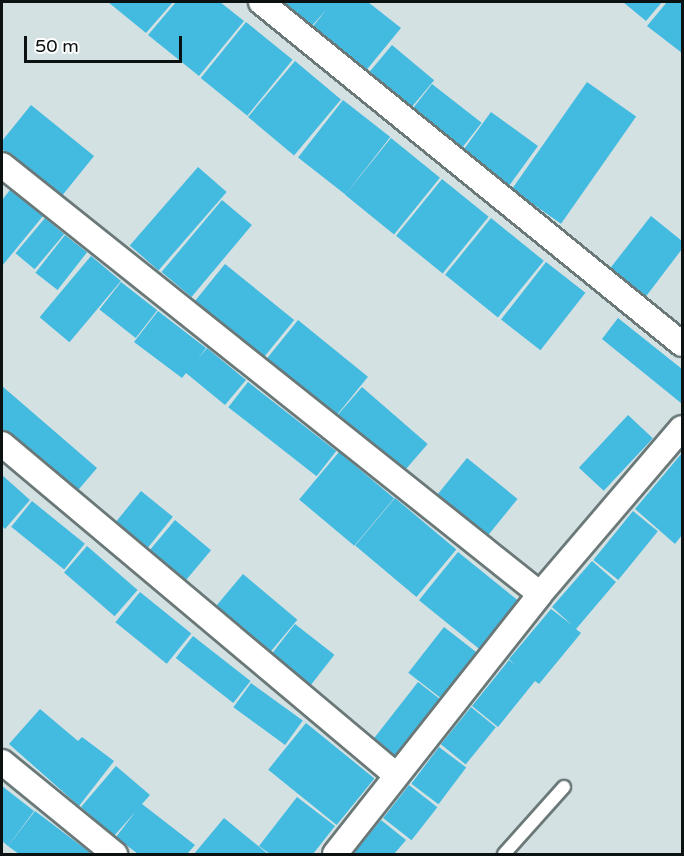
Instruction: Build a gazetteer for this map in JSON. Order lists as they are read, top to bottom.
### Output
{
  "scale_bar": "50 m"
}
